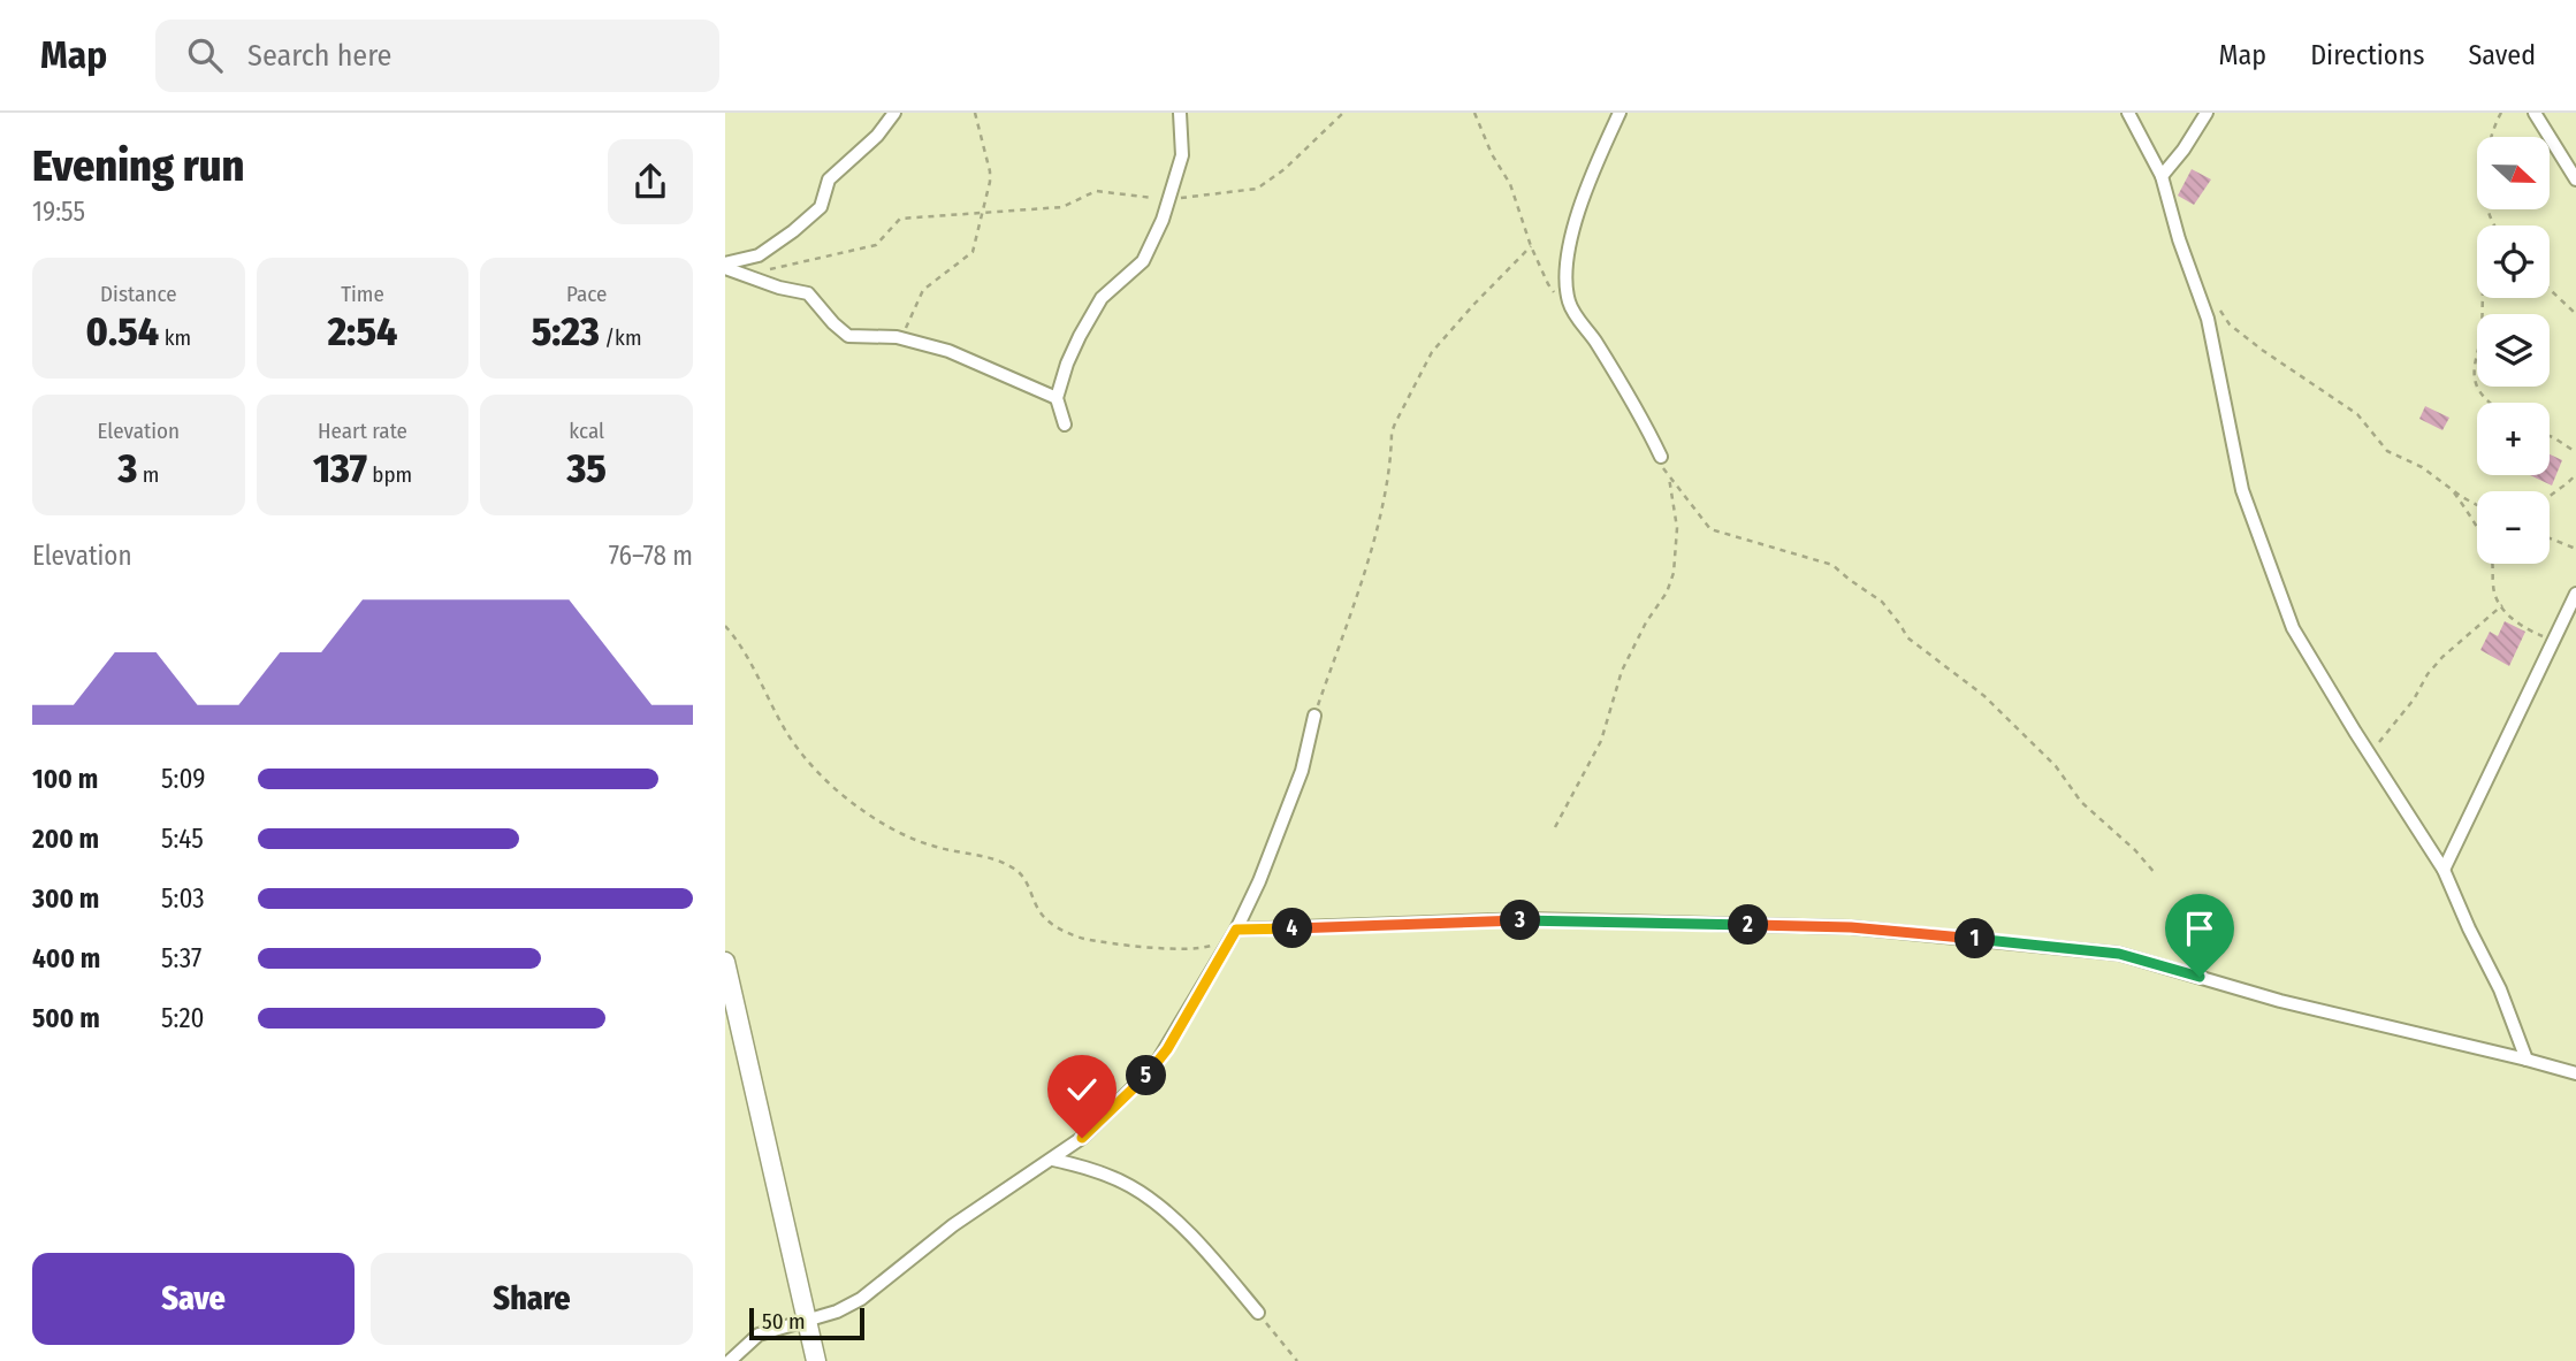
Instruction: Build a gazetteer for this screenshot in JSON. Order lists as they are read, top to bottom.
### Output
{
  "scale_bar": "50 m",
  "north": "right",
  "page": {
    "header": "Map",
    "search": "Search here",
    "nav": ["Map", "Directions", "Saved"],
    "heading": ["Evening run", "19:55"],
    "map_buttons": ["+", "−"],
    "stats": [
      ["Distance", "0.54 km"],
      ["Time", "2:54"],
      ["Pace", "5:23 /km"],
      ["Elevation", "3 m"],
      ["Heart rate", "137 bpm"],
      ["kcal", "35"]
    ],
    "chart": ["Elevation", "76–78 m"],
    "list": [
      {
        "name": "100 m",
        "note": "5:09"
      },
      {
        "name": "200 m",
        "note": "5:45"
      },
      {
        "name": "300 m",
        "note": "5:03"
      },
      {
        "name": "400 m",
        "note": "5:37"
      },
      {
        "name": "500 m",
        "note": "5:20"
      }
    ],
    "pins": [
      "3",
      "2",
      "4",
      "1",
      "5"
    ],
    "buttons": ["Save", "Share"],
    "scale": "50 m"
  }
}
